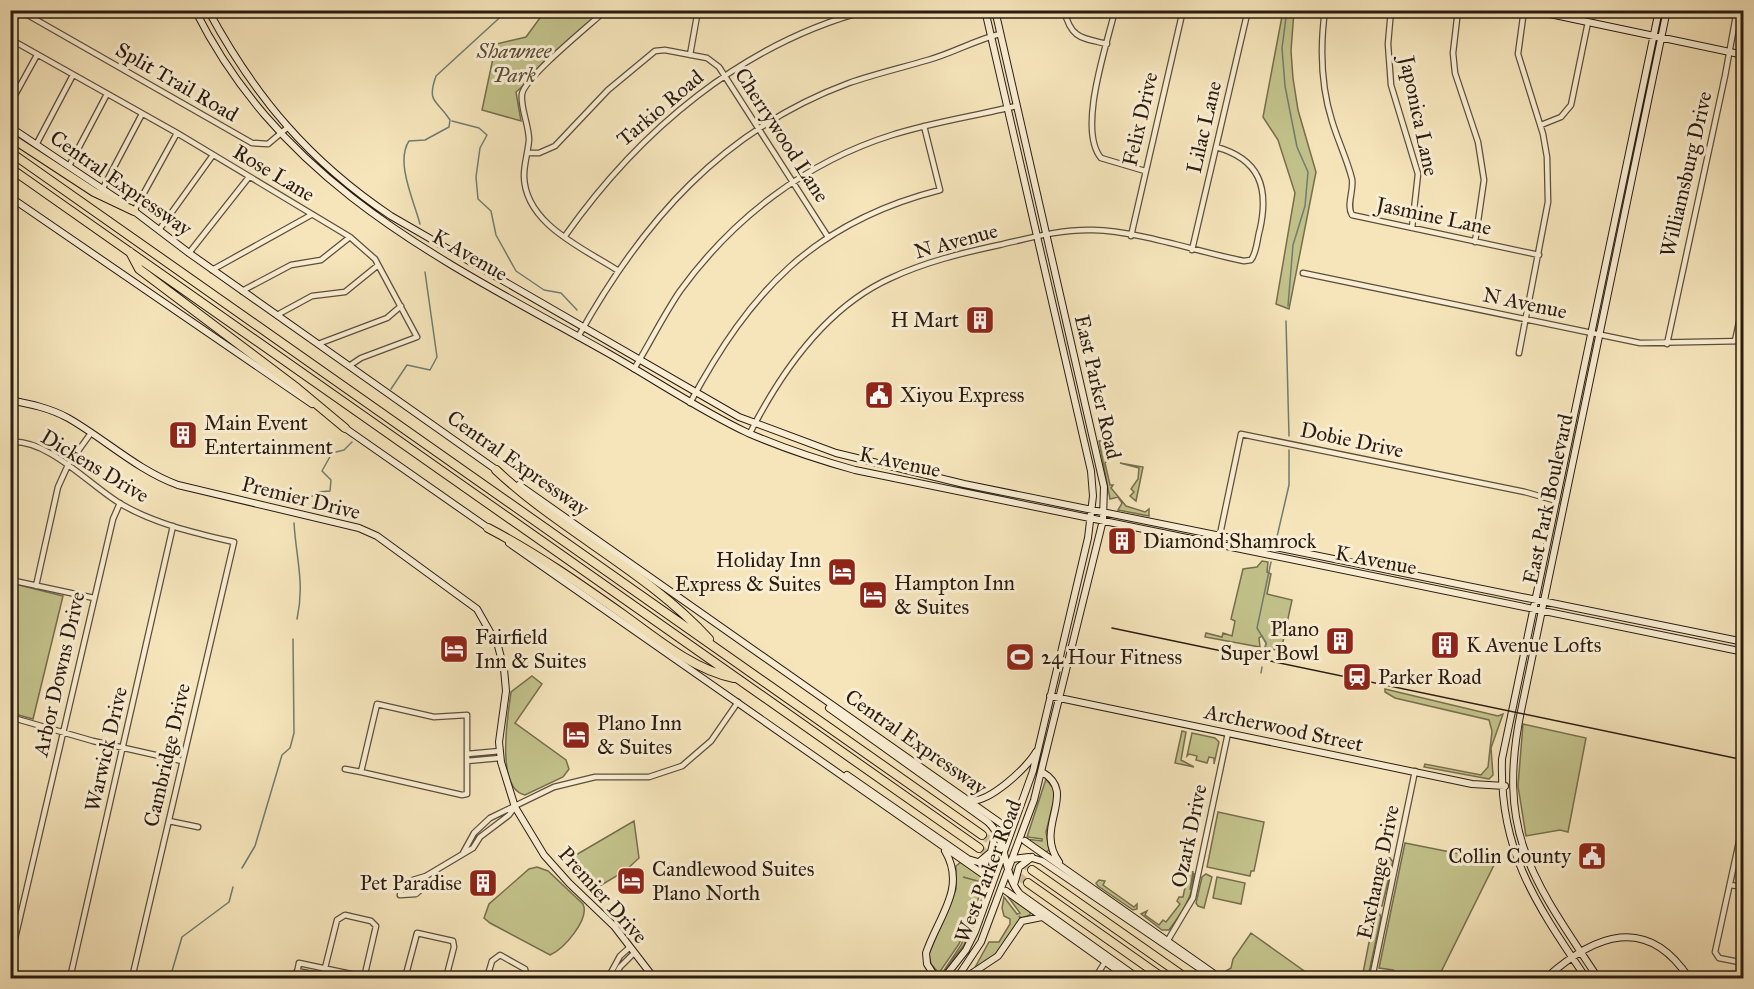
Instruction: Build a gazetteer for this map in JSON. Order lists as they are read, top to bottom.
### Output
{
  "streets": {
    "highway": ["Central Expressway"],
    "main road": [
      "K Avenue",
      "East Parker Road",
      "Premier Drive",
      "East Park Boulevard",
      "Archerwood Street",
      "West Parker Road"
    ],
    "street": [
      "Split Trail Road",
      "Tarkio Road",
      "Japonica Lane",
      "Felix Drive",
      "Lilac Lane",
      "Cherrywood Lane",
      "Rose Lane",
      "Williamsburg Drive",
      "Jasmine Lane",
      "N Avenue",
      "Dobie Drive",
      "Dickens Drive",
      "Arbor Downs Drive",
      "Warwick Drive",
      "Cambridge Drive",
      "Ozark Drive",
      "Exchange Drive"
    ]
  },
  "crossings": [
    ["Split Trail Road", "K Avenue"],
    ["Tarkio Road", "Cherrywood Lane"],
    ["Japonica Lane", "Jasmine Lane"],
    ["Felix Drive", "N Avenue"],
    ["Lilac Lane", "N Avenue"],
    ["Rose Lane", "Central Expressway"],
    ["Williamsburg Drive", "N Avenue"],
    ["N Avenue", "K Avenue"],
    ["N Avenue", "East Parker Road"],
    ["N Avenue", "East Park Boulevard"],
    ["K Avenue", "East Parker Road"],
    ["K Avenue", "Dobie Drive"],
    ["K Avenue", "East Park Boulevard"],
    ["East Parker Road", "Archerwood Street"],
    ["East Parker Road", "West Parker Road"],
    ["Dobie Drive", "East Park Boulevard"],
    ["Dickens Drive", "Arbor Downs Drive"],
    ["Dickens Drive", "Warwick Drive"],
    ["Dickens Drive", "Cambridge Drive"],
    ["East Park Boulevard", "Archerwood Street"],
    ["Archerwood Street", "Ozark Drive"],
    ["Archerwood Street", "Exchange Drive"]
  ],
  "parks": ["Shawnee Park"],
  "places": {
    "building": [
      "H Mart",
      "Main Event Entertainment",
      "Diamond Shamrock",
      "Plano Super Bowl",
      "K Avenue Lofts",
      "Pet Paradise"
    ],
    "public building": ["Xiyou Express", "Collin County"],
    "hotel": [
      "Holiday Inn Express & Suites",
      "Hampton Inn & Suites",
      "Fairfield Inn & Suites",
      "Plano Inn & Suites",
      "Candlewood Suites Plano North"
    ],
    "sports": ["24 Hour Fitness"],
    "station": ["Parker Road"]
  }
}
